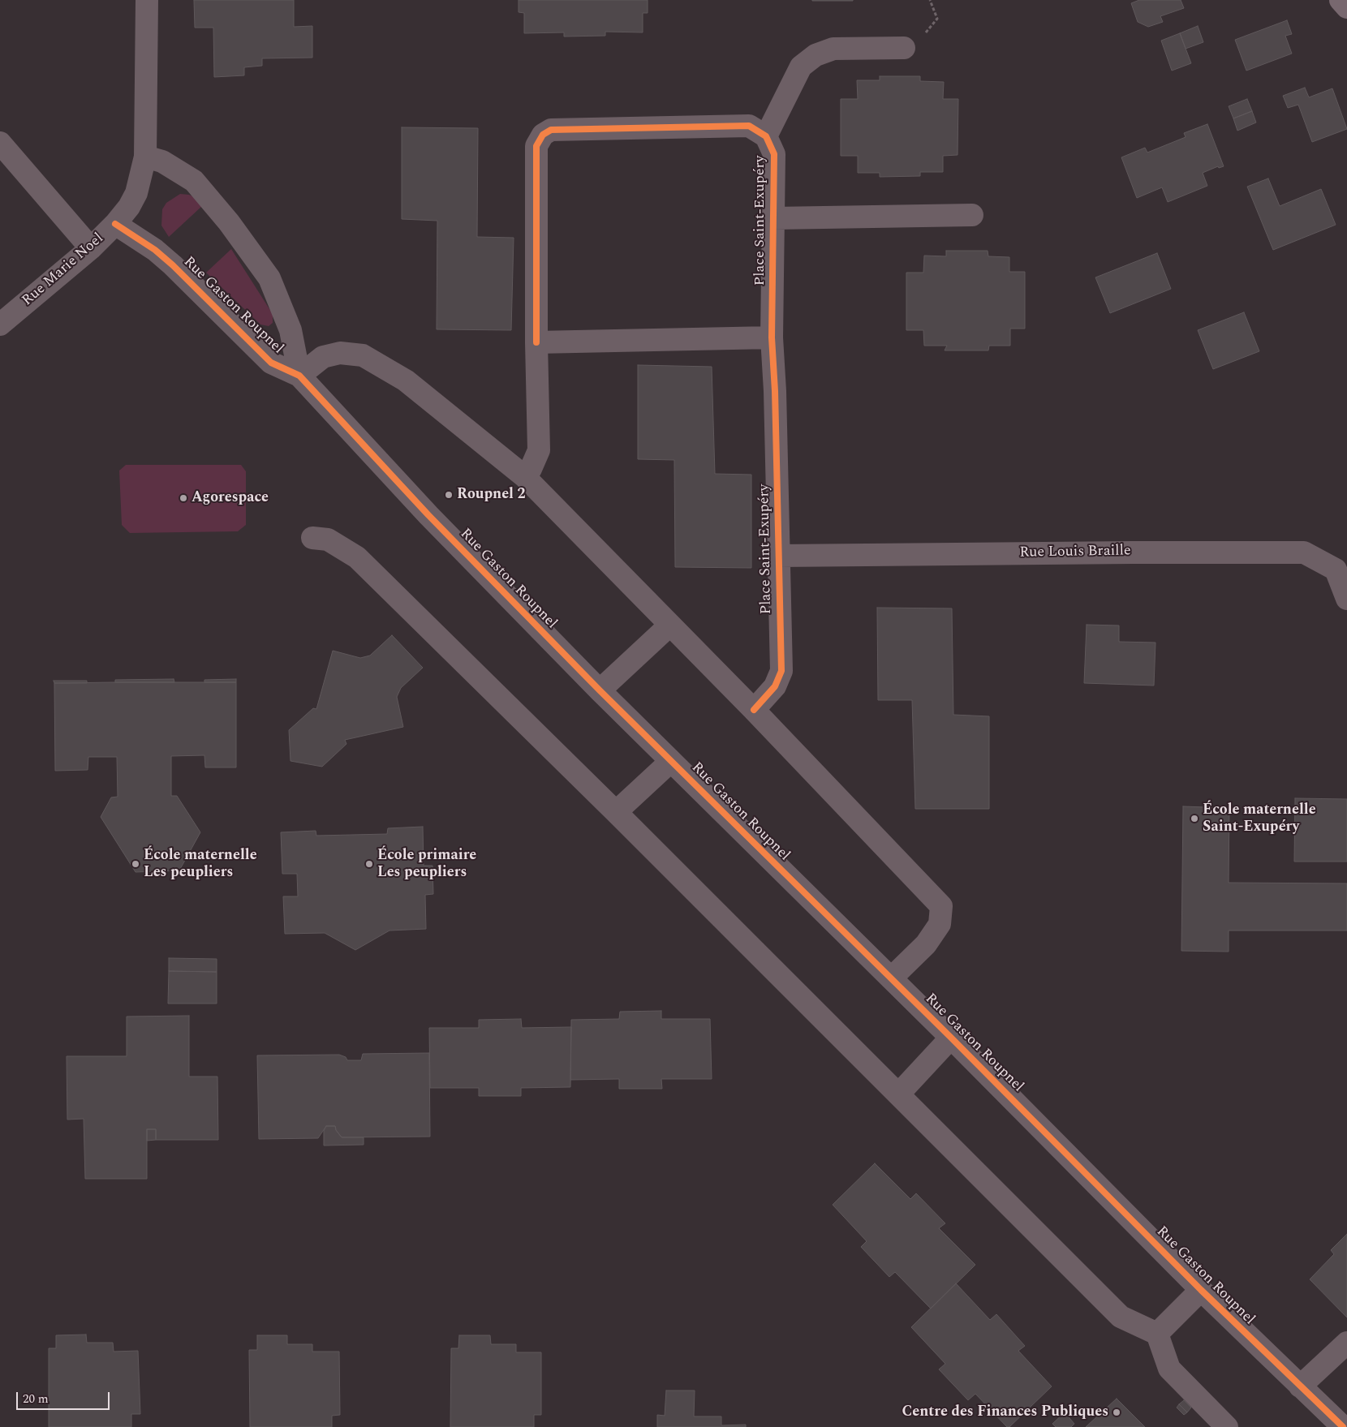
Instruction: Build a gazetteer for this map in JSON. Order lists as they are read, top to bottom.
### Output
{
  "streets": {
    "street": [
      "Place Saint-Exupéry",
      "Rue Marie Noel",
      "Rue Gaston Roupnel",
      "Rue Louis Braille"
    ]
  },
  "crossings": [
    ["Place Saint-Exupéry", "Rue Louis Braille"],
    ["Rue Marie Noel", "Rue Gaston Roupnel"]
  ],
  "places": [
    "Roupnel 2",
    "Agorespace",
    "École maternelle Saint-Exupéry",
    "École maternelle Les peupliers",
    "École primaire Les peupliers",
    "Centre des Finances Publiques"
  ],
  "scale_bar": "20 m"
}
